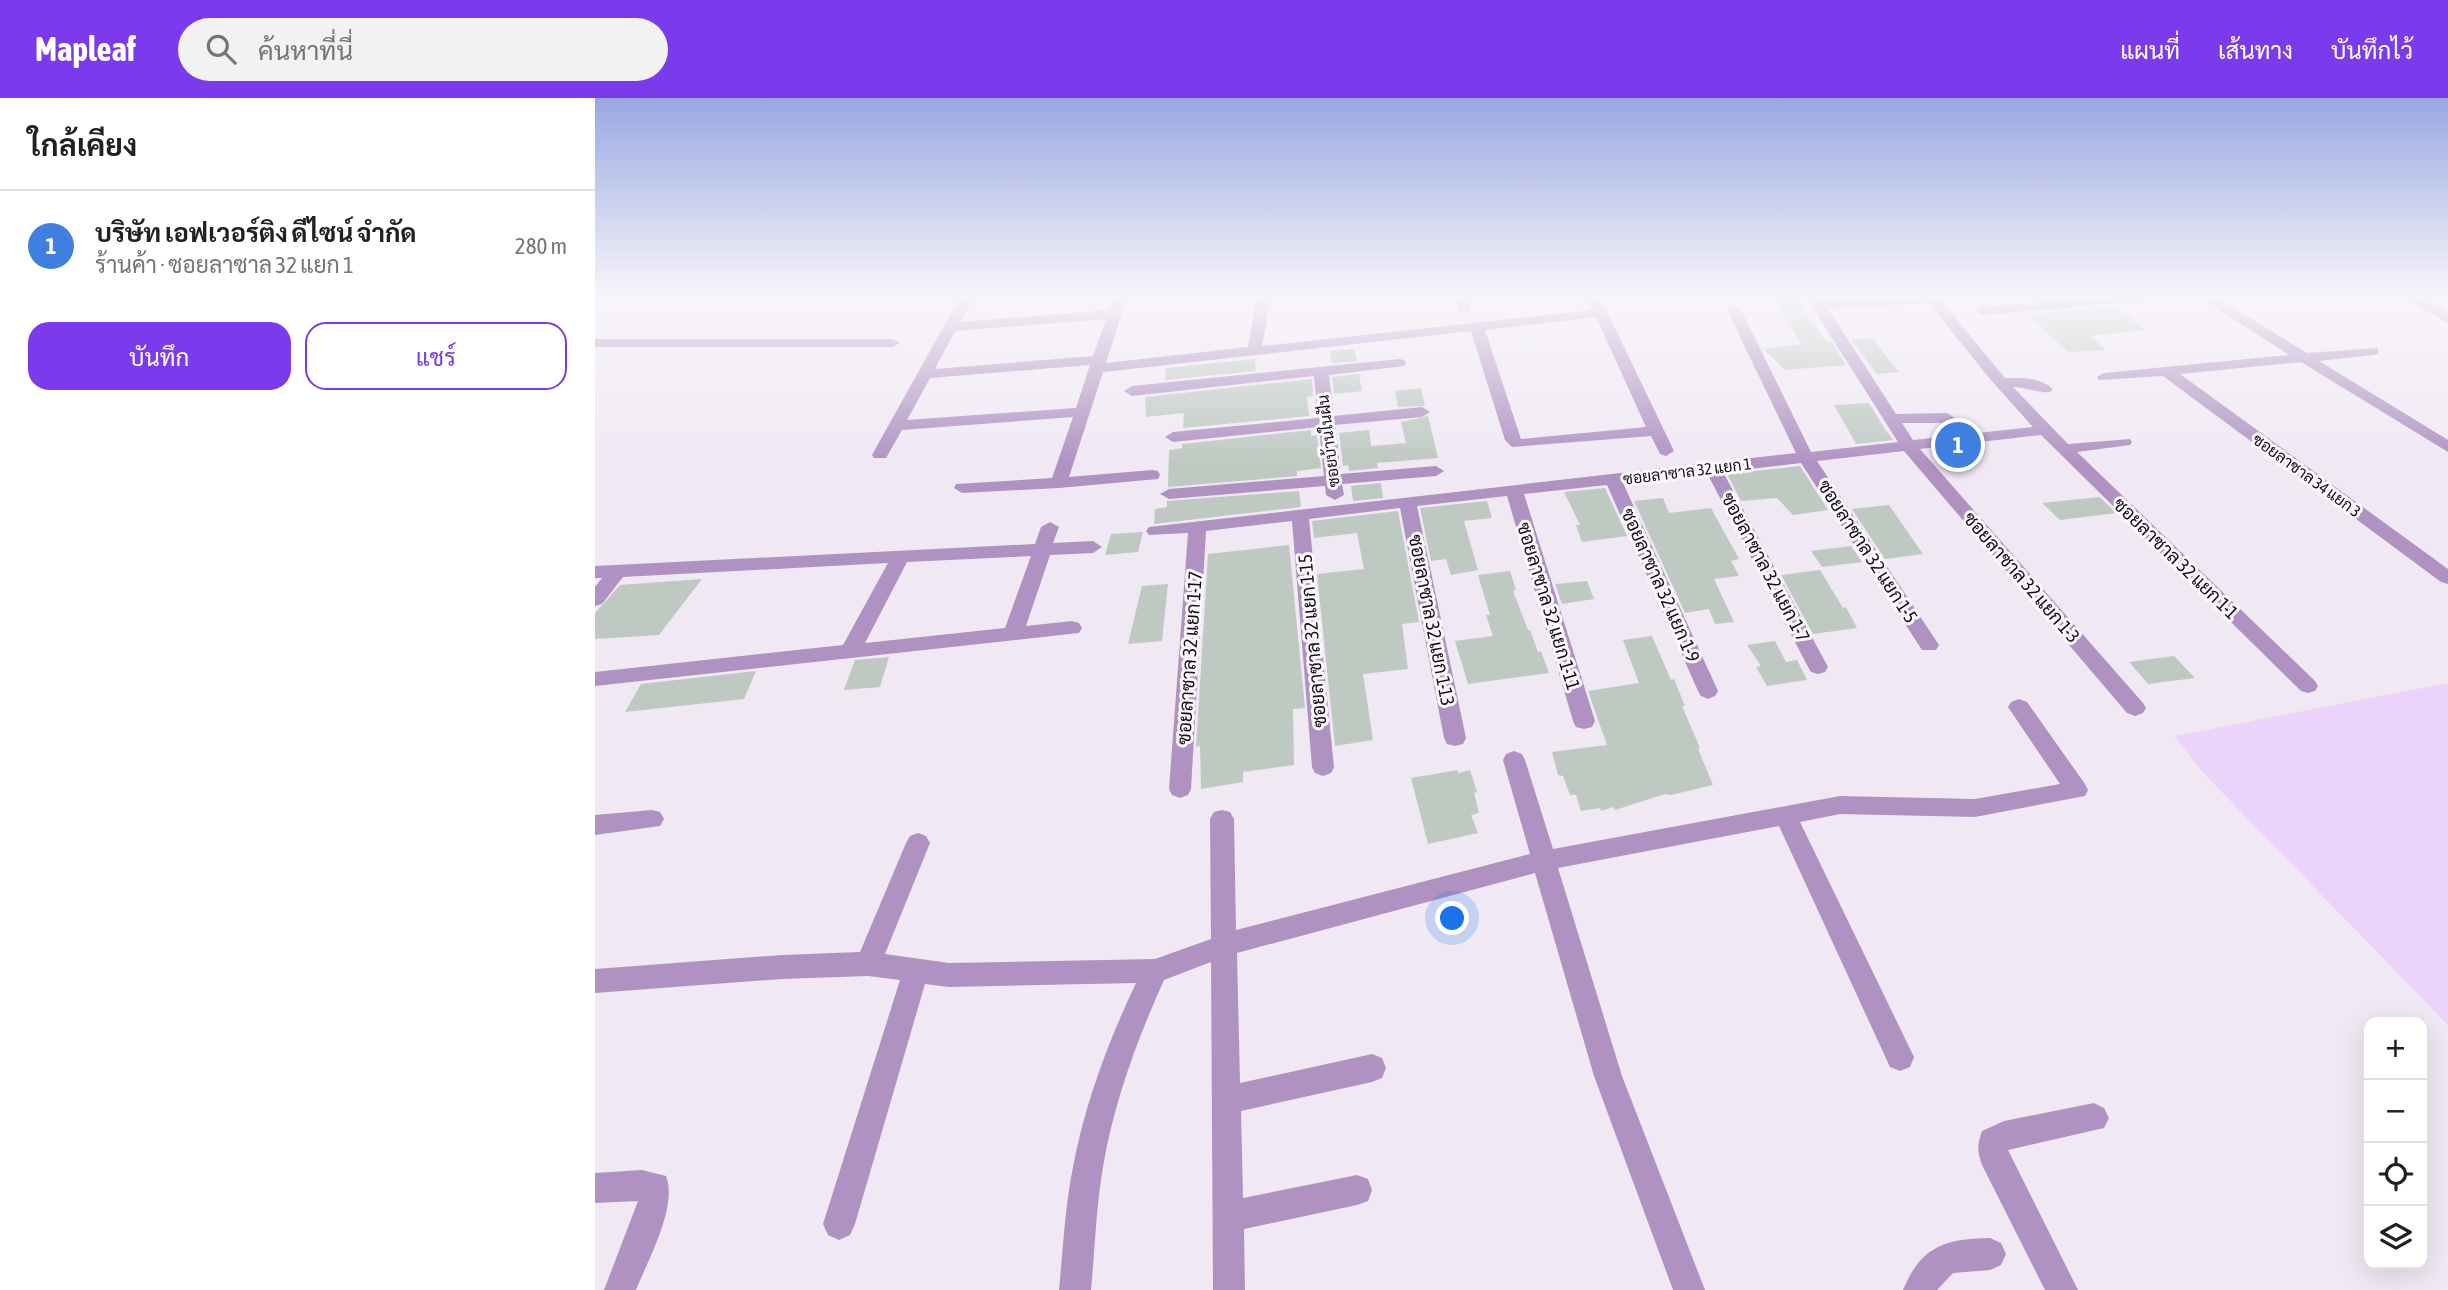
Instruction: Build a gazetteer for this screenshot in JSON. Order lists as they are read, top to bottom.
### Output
{
  "streets": {
    "street": [
      "ซอยบ้านในฝัน",
      "ซอยลาซาล 32 แยก 1",
      "ซอยลาซาล 34 แยก 3",
      "ซอยลาซาล 32 แยก 1-5",
      "ซอยลาซาล 32 แยก 1-1",
      "ซอยลาซาล 32 แยก 1-7",
      "ซอยลาซาล 32 แยก 1-3",
      "ซอยลาซาล 32 แยก 1-9",
      "ซอยลาซาล 32 แยก 1-11",
      "ซอยลาซาล 32 แยก 1-13",
      "ซอยลาซาล 32 แยก 1-15",
      "ซอยลาซาล 32 แยก 1-17"
    ]
  },
  "crossings": [
    ["ซอยบ้านในฝัน", "ซอยลาซาล 32 แยก 1"],
    ["ซอยลาซาล 32 แยก 1", "ซอยลาซาล 32 แยก 1-5"],
    ["ซอยลาซาล 32 แยก 1", "ซอยลาซาล 32 แยก 1-1"],
    ["ซอยลาซาล 32 แยก 1", "ซอยลาซาล 32 แยก 1-7"],
    ["ซอยลาซาล 32 แยก 1", "ซอยลาซาล 32 แยก 1-3"],
    ["ซอยลาซาล 32 แยก 1", "ซอยลาซาล 32 แยก 1-9"],
    ["ซอยลาซาล 32 แยก 1", "ซอยลาซาล 32 แยก 1-11"],
    ["ซอยลาซาล 32 แยก 1", "ซอยลาซาล 32 แยก 1-13"],
    ["ซอยลาซาล 32 แยก 1", "ซอยลาซาล 32 แยก 1-15"],
    ["ซอยลาซาล 32 แยก 1", "ซอยลาซาล 32 แยก 1-17"]
  ],
  "page": {
    "header": "Mapleaf",
    "search": "ค้นหาที่นี่",
    "nav": ["แผนที่", "เส้นทาง", "บันทึกไว้"],
    "heading": "ใกล้เคียง",
    "list": [
      {
        "mark": "1",
        "name": "บริษัท เอฟเวอร์ติง ดีไซน์ จำกัด",
        "note": "ร้านค้า · ซอยลาซาล 32 แยก 1",
        "value": "280 m"
      }
    ],
    "buttons": ["บันทึก", "แชร์"],
    "pins": "1",
    "map_buttons": ["+", "−"]
  }
}
